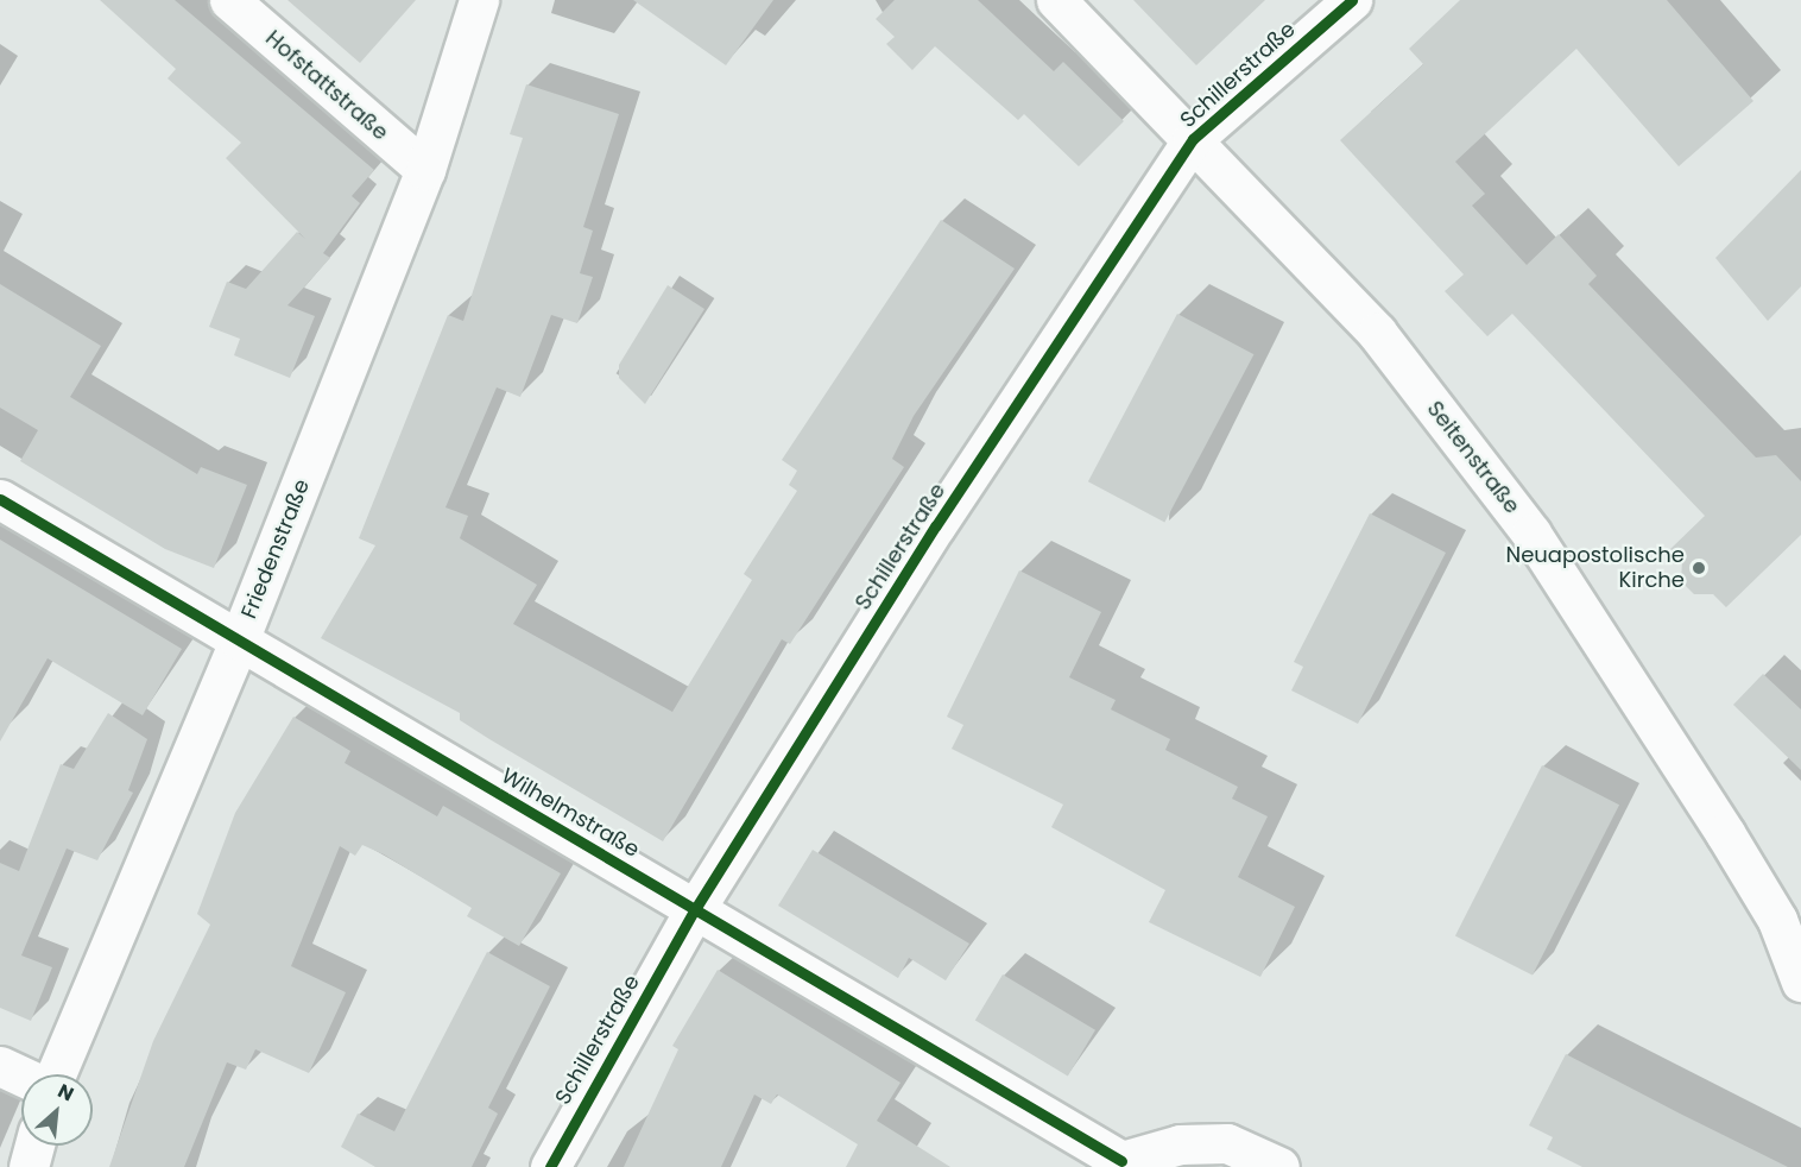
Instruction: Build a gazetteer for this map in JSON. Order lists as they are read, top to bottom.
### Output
{
  "streets": {
    "street": [
      "Schillerstraße",
      "Hofstattstraße",
      "Seitenstraße",
      "Friedenstraße",
      "Wilhelmstraße"
    ]
  },
  "crossings": [
    ["Schillerstraße", "Seitenstraße"],
    ["Schillerstraße", "Wilhelmstraße"],
    ["Hofstattstraße", "Friedenstraße"],
    ["Friedenstraße", "Wilhelmstraße"]
  ],
  "places": ["Neuapostolische Kirche"],
  "north": "top right"
}
